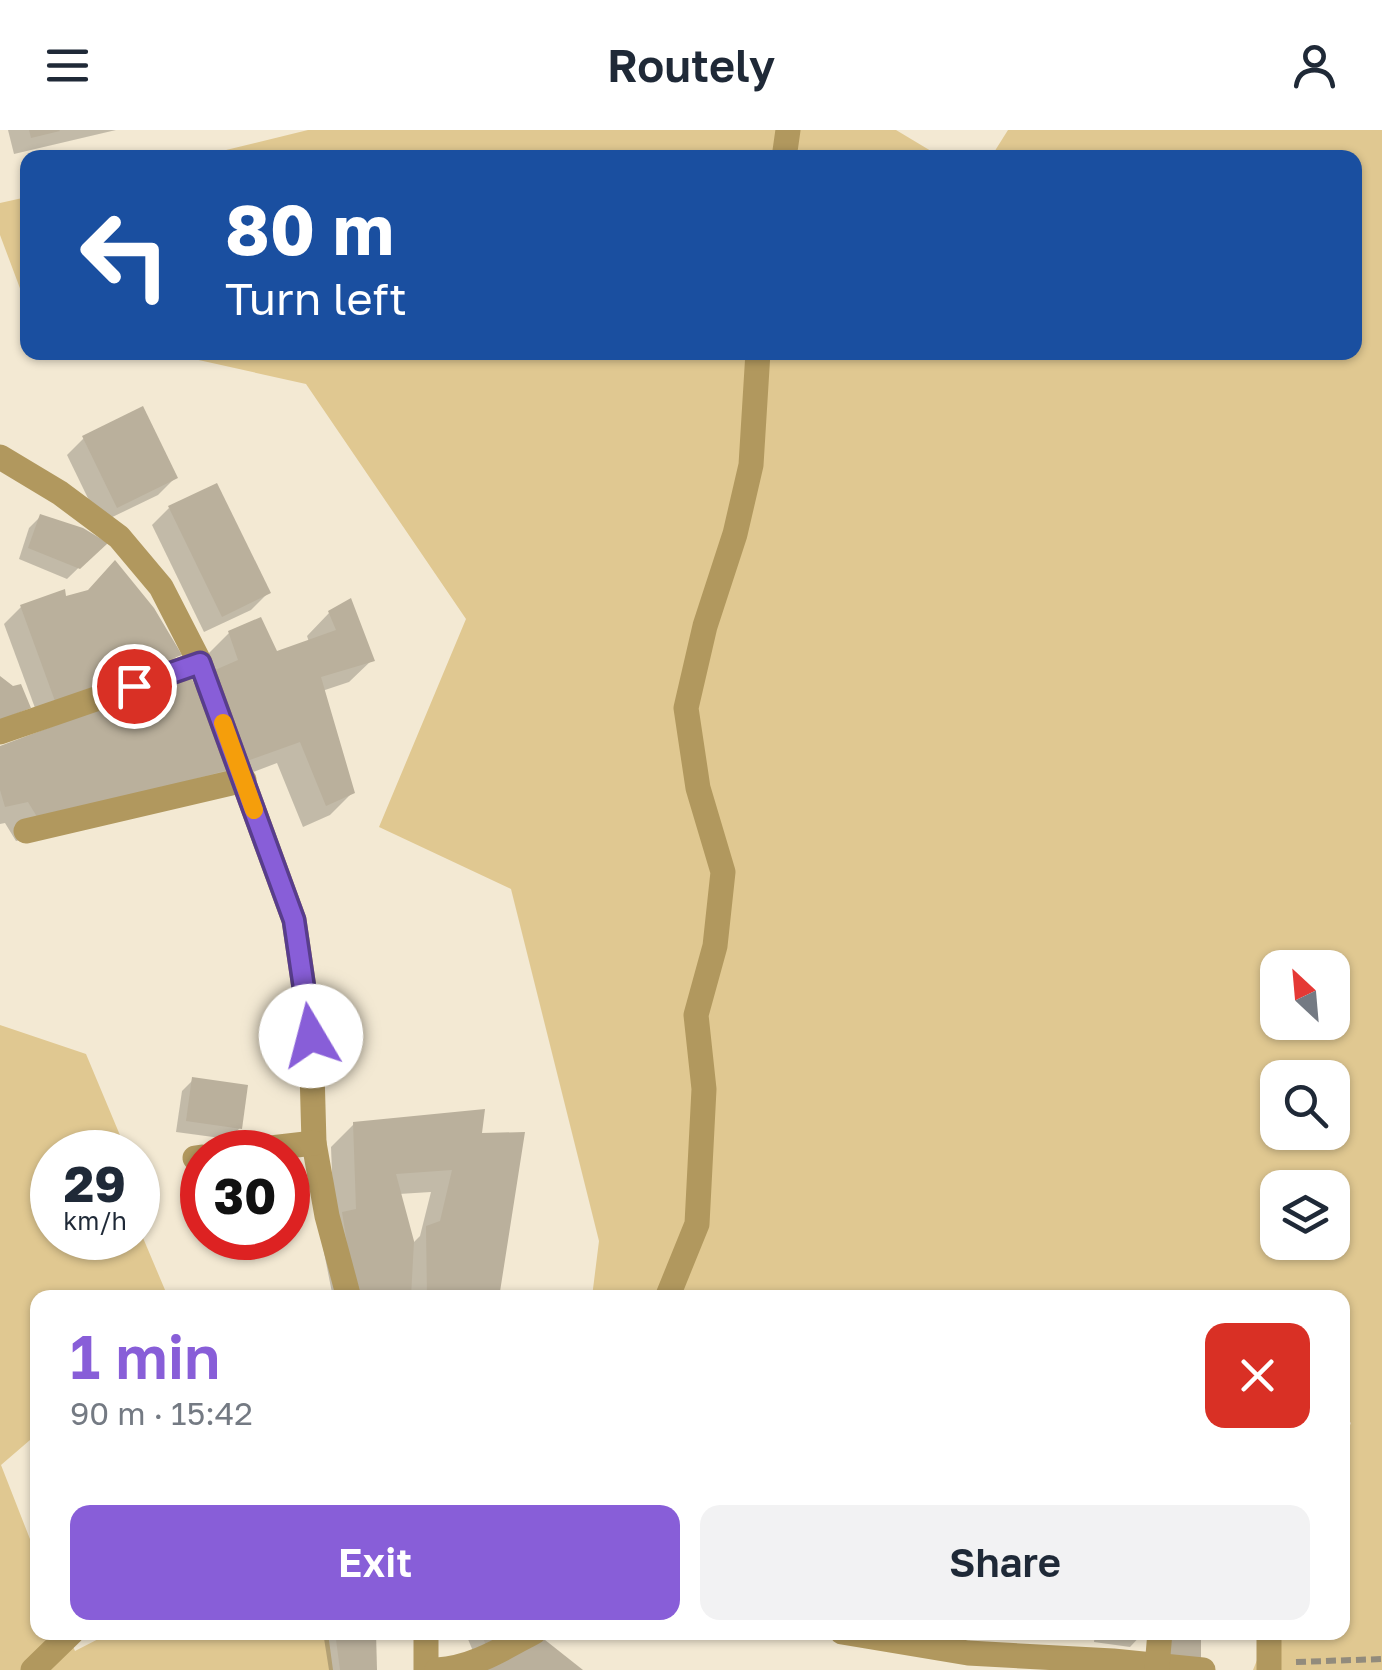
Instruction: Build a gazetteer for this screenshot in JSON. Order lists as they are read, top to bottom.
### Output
{
  "north": "top left",
  "page": {
    "header": "Routely",
    "turn": ["80 m", "Turn left"],
    "speed": "29 km/h",
    "limit": "30",
    "heading": ["1 min", "90 m · 15:42"],
    "buttons": ["Exit", "Share"]
  }
}
